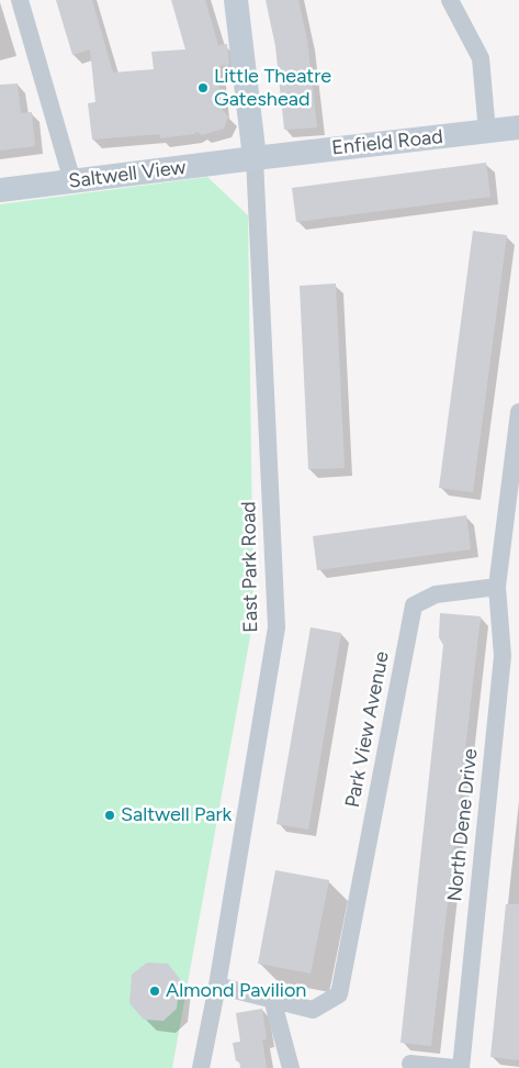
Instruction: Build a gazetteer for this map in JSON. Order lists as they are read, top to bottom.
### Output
{
  "streets": {
    "street": [
      "Enfield Road",
      "Saltwell View",
      "East Park Road",
      "Park View Avenue",
      "North Dene Drive"
    ]
  },
  "crossings": [
    ["Enfield Road", "Saltwell View"],
    ["Enfield Road", "East Park Road"],
    ["Saltwell View", "East Park Road"],
    ["East Park Road", "Park View Avenue"],
    ["Park View Avenue", "North Dene Drive"]
  ],
  "places": ["Little Theatre Gateshead", "Saltwell Park", "Almond Pavilion"]
}
